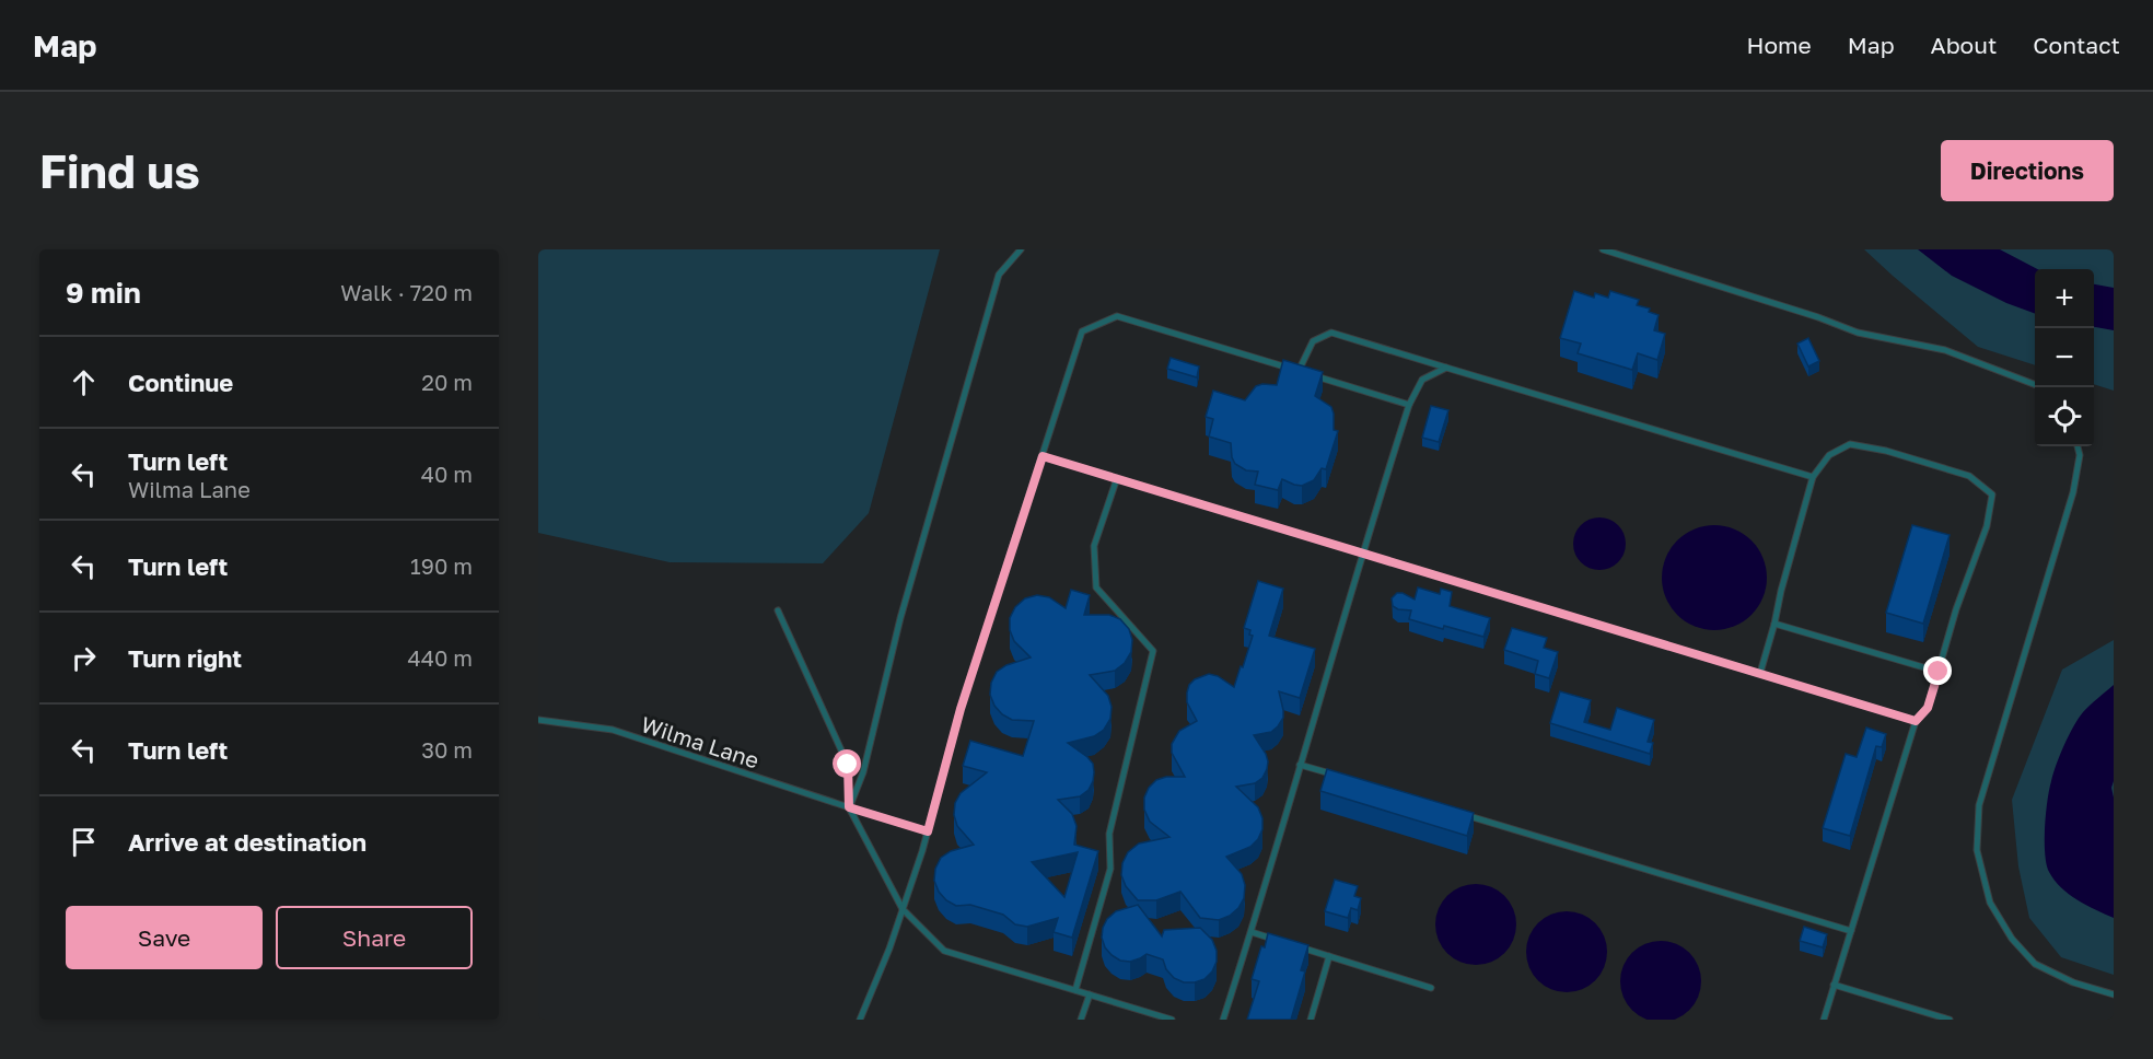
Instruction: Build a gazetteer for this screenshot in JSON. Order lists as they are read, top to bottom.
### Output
{
  "streets": {
    "lane": ["Wilma Lane"]
  },
  "page": {
    "header": "Map",
    "nav": [
      "Home",
      "Map",
      "About",
      "Contact"
    ],
    "buttons": [
      "Directions",
      ["Save", "Share"]
    ],
    "title": "Find us",
    "heading": ["9 min", "Walk · 720 m"],
    "map_buttons": ["+", "−"],
    "list": [
      ["Continue", "20 m"],
      ["Turn left", "Wilma Lane", "40 m"],
      ["Turn left", "190 m"],
      ["Turn right", "440 m"],
      ["Turn left", "30 m"],
      "Arrive at destination"
    ]
  }
}
